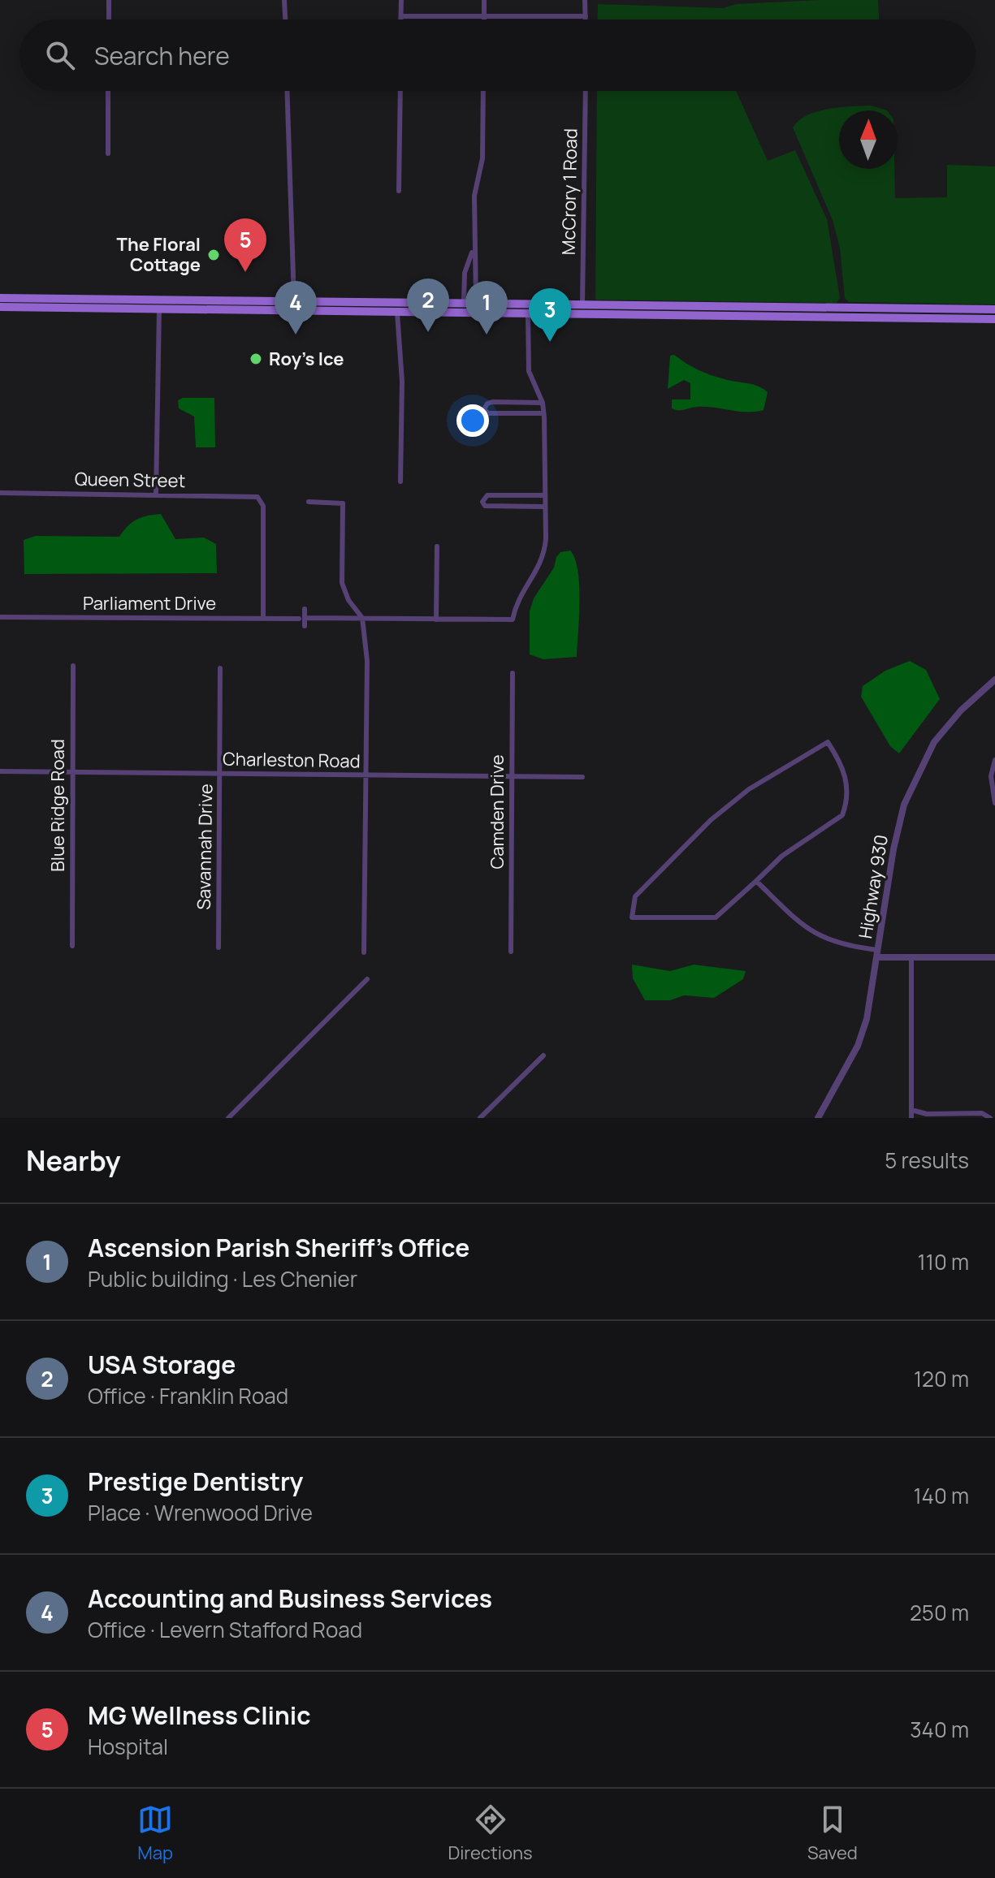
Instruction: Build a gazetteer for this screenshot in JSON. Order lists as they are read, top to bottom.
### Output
{
  "streets": {
    "street": [
      "McCrory 1 Road",
      "Queen Street",
      "Parliament Drive",
      "Charleston Road",
      "Blue Ridge Road",
      "Camden Drive",
      "Savannah Drive",
      "Highway 930"
    ]
  },
  "crossings": [
    ["Queen Street", "Parliament Drive"],
    ["Charleston Road", "Blue Ridge Road"],
    ["Charleston Road", "Camden Drive"],
    ["Charleston Road", "Savannah Drive"]
  ],
  "places": ["The Floral Cottage", "Roy's Ice"],
  "north": "top",
  "page": {
    "search": "Search here",
    "pins": [
      "5",
      "2",
      "1",
      "4",
      "3"
    ],
    "heading": ["Nearby", "5 results"],
    "list": [
      {
        "mark": "1",
        "name": "Ascension Parish Sheriff's Office",
        "note": "Public building · Les Chenier",
        "value": "110 m"
      },
      {
        "mark": "2",
        "name": "USA Storage",
        "note": "Office · Franklin Road",
        "value": "120 m"
      },
      {
        "mark": "3",
        "name": "Prestige Dentistry",
        "note": "Place · Wrenwood Drive",
        "value": "140 m"
      },
      {
        "mark": "4",
        "name": "Accounting and Business Services",
        "note": "Office · Levern Stafford Road",
        "value": "250 m"
      },
      {
        "mark": "5",
        "name": "MG Wellness Clinic",
        "note": "Hospital",
        "value": "340 m"
      }
    ],
    "nav": ["Map", "Directions", "Saved"]
  }
}
